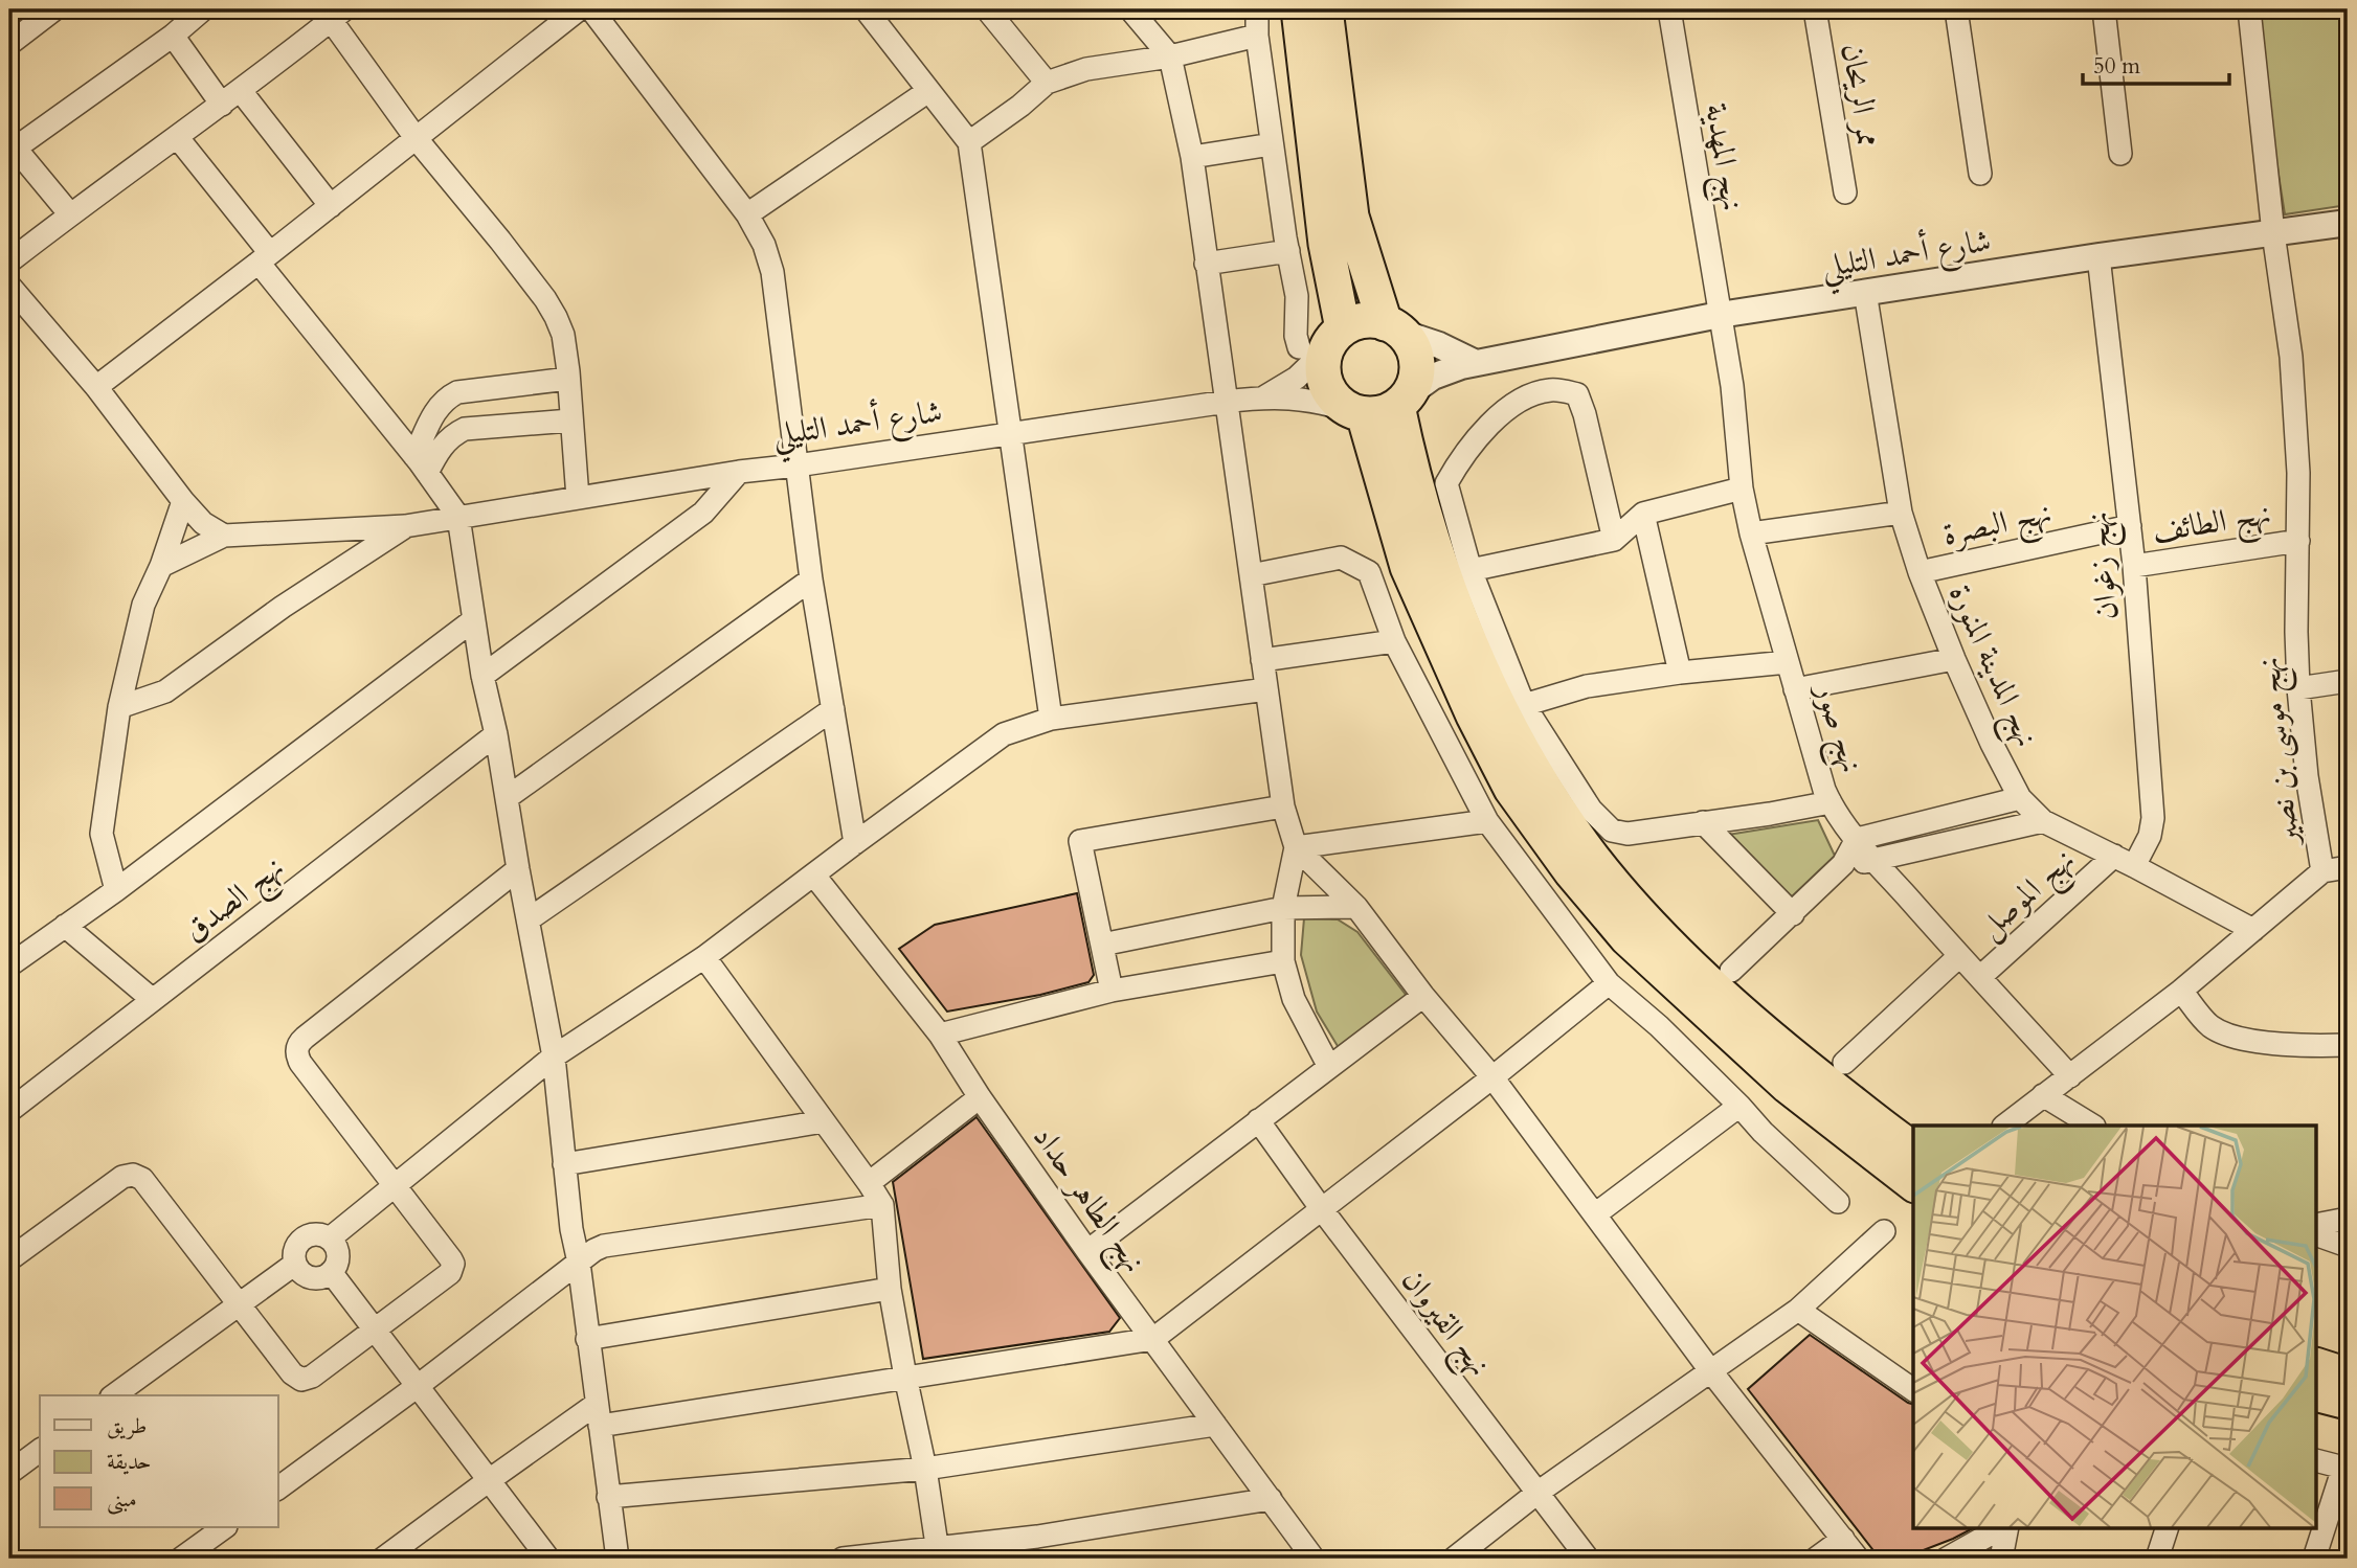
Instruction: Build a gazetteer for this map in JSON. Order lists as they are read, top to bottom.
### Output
{
  "streets": {
    "street": [
      "ممر الريحان",
      "نهج المهدية",
      "شارع أحمد التليلي",
      "نهج الطائف",
      "نهج البصرة",
      "نهج زغوان",
      "نهج المدينة المنورة",
      "نهج صور",
      "نهج موسى بن نصير",
      "نهج الموصل",
      "نهج الصدق",
      "نهج الطاهر حداد",
      "نهج القيروان"
    ]
  },
  "crossings": [
    ["نهج المهدية", "شارع أحمد التليلي"],
    ["نهج المهدية", "نهج صور"],
    ["شارع أحمد التليلي", "نهج زغوان"],
    ["شارع أحمد التليلي", "نهج المدينة المنورة"],
    ["شارع أحمد التليلي", "نهج صور"],
    ["شارع أحمد التليلي", "نهج موسى بن نصير"],
    ["نهج الطائف", "نهج زغوان"],
    ["نهج الطائف", "نهج موسى بن نصير"],
    ["نهج البصرة", "نهج زغوان"],
    ["نهج البصرة", "نهج المدينة المنورة"],
    ["نهج زغوان", "نهج المدينة المنورة"],
    ["نهج زغوان", "نهج الموصل"],
    ["نهج المدينة المنورة", "نهج موسى بن نصير"],
    ["نهج المدينة المنورة", "نهج الموصل"],
    ["نهج صور", "نهج موسى بن نصير"],
    ["نهج صور", "نهج الموصل"]
  ],
  "legend": ["طريق", "حديقة", "مبنى"],
  "scale_bar": "50 m"
}
